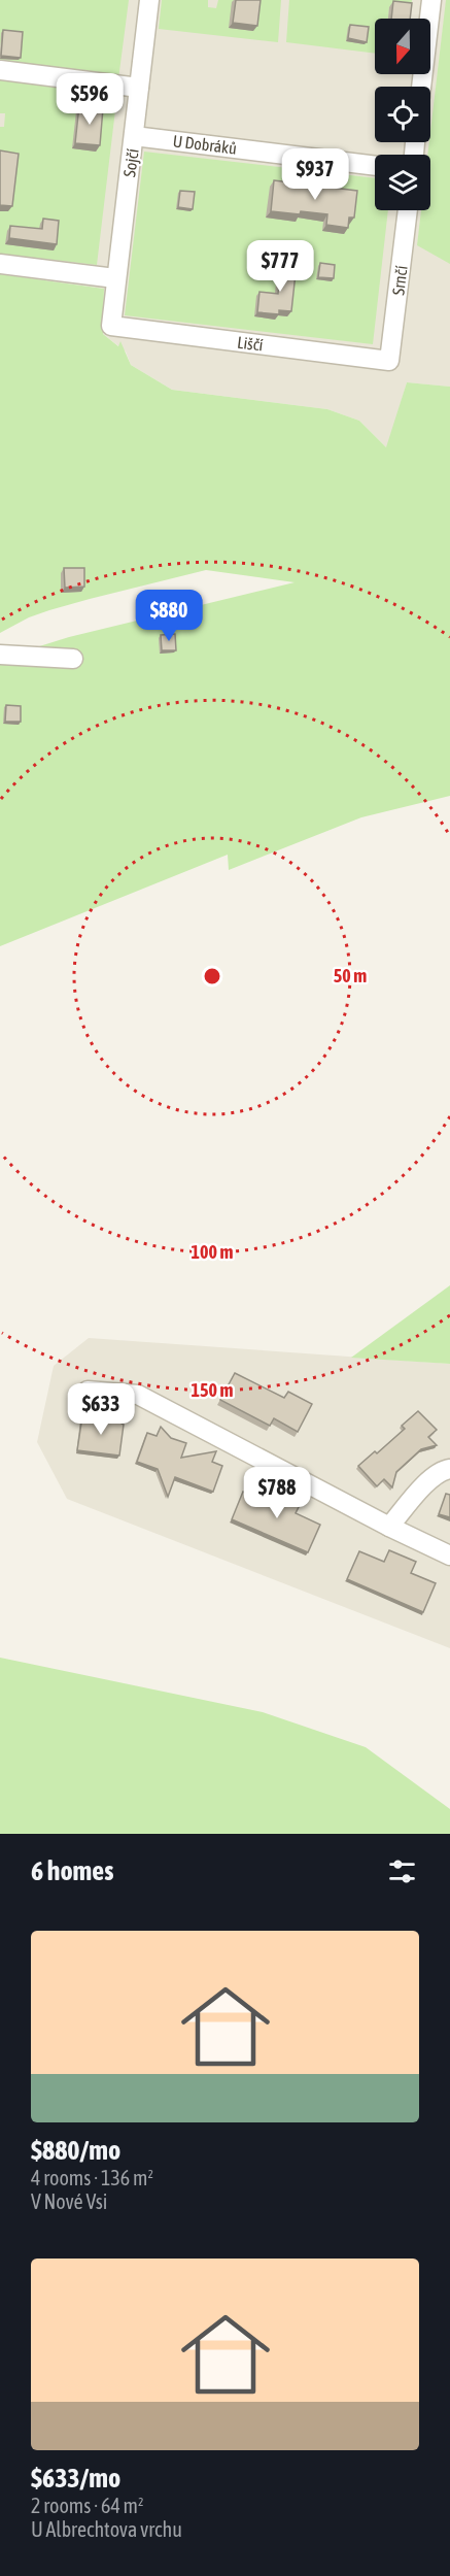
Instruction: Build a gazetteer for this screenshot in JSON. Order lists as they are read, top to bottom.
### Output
{
  "streets": {
    "street": [
      "U Dobráků",
      "Sojčí",
      "Srnčí",
      "Liščí"
    ]
  },
  "crossings": [
    ["U Dobráků", "Sojčí"],
    ["Sojčí", "Liščí"],
    ["Srnčí", "Liščí"]
  ],
  "north": "bottom",
  "page": {
    "price": [
      "$596",
      "$937",
      "$777",
      "$880",
      "$633",
      "$788"
    ],
    "heading": "6 homes",
    "list": [
      {
        "name": "$880/mo",
        "note": "4 rooms · 136 m² · V Nové Vsi"
      },
      {
        "name": "$633/mo",
        "note": "2 rooms · 64 m² · U Albrechtova vrchu"
      }
    ]
  },
  "rings": ["50 m", "100 m", "150 m"]
}
